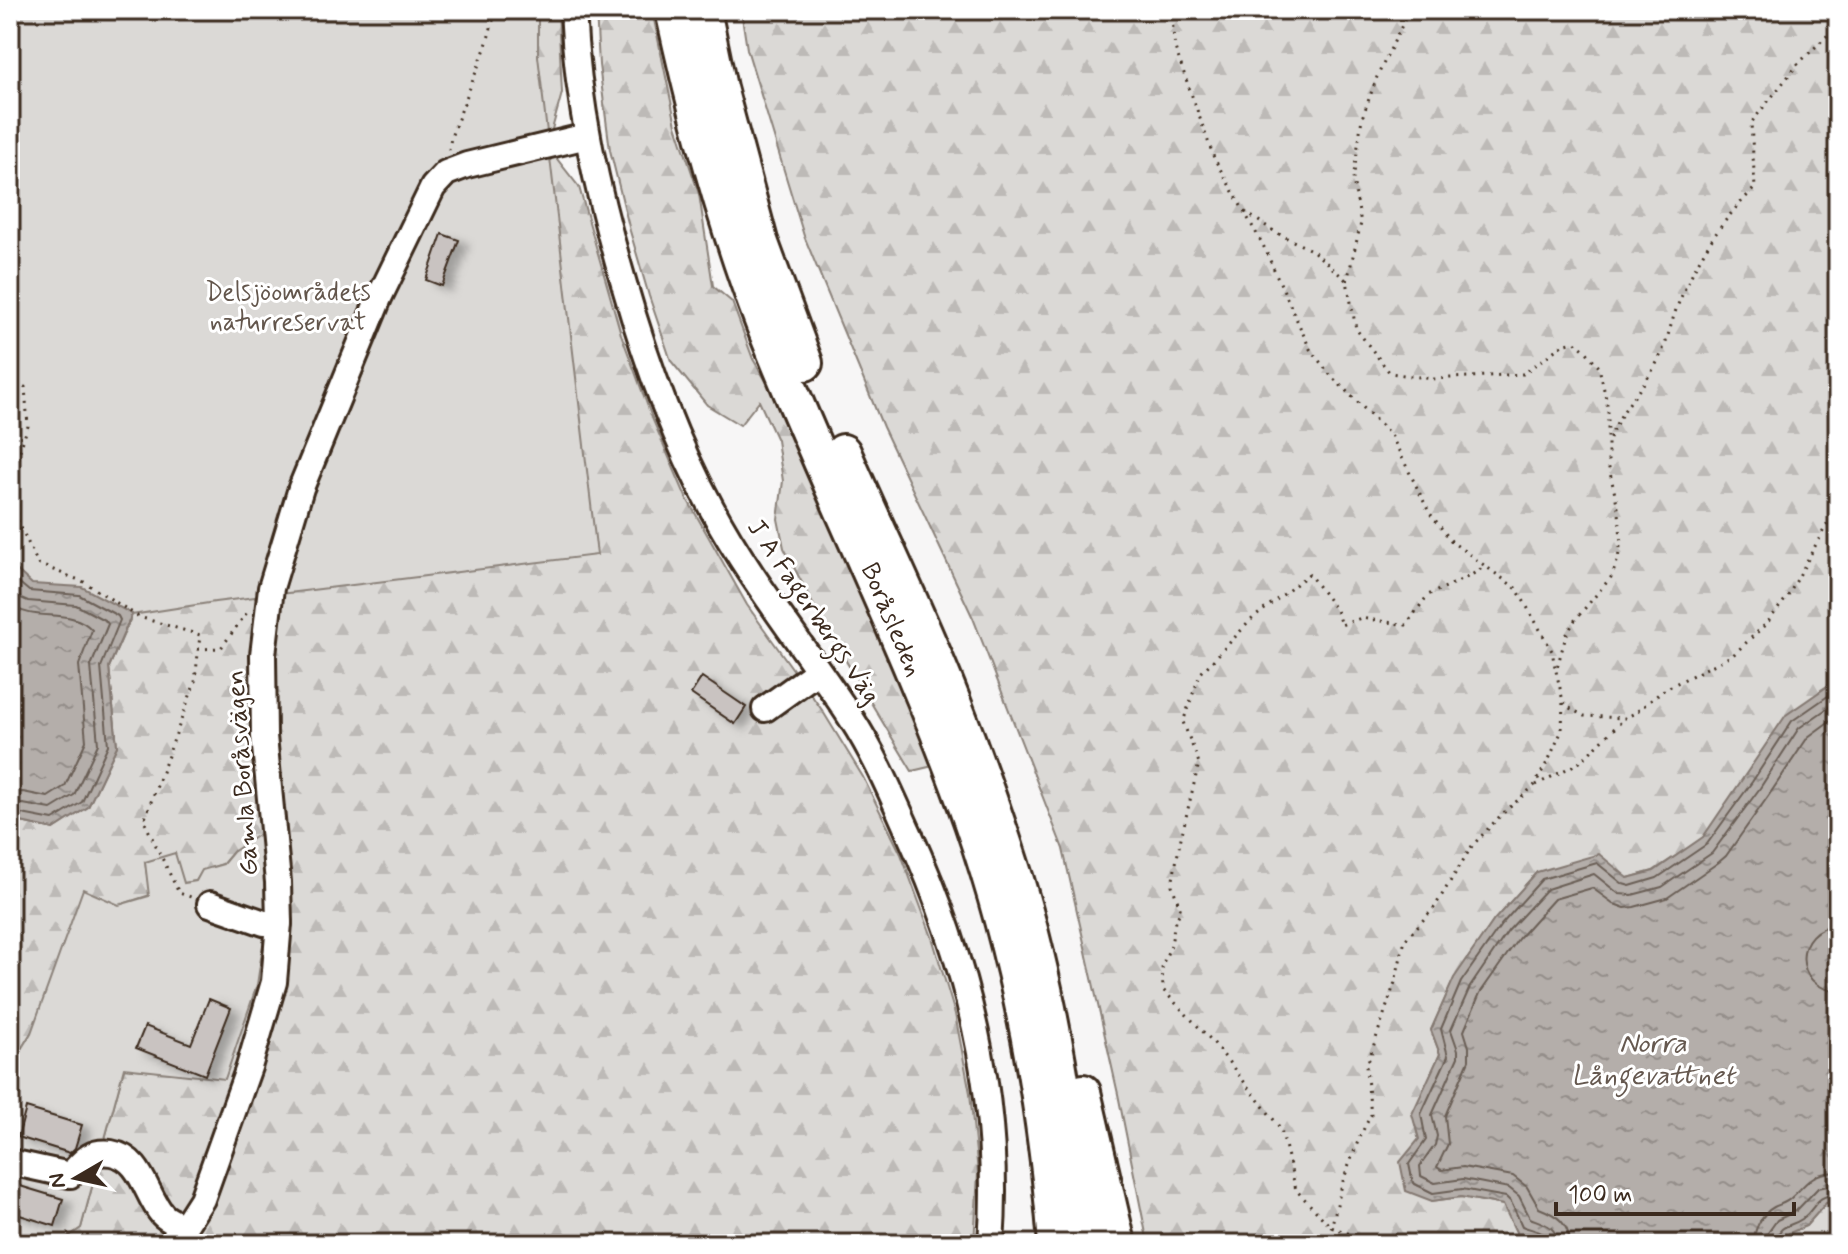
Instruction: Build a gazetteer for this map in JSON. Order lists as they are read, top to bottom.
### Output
{
  "streets": {
    "highway": ["Boråsleden"],
    "street": ["J A Fagerbergs Väg", "Gamla Boråsvägen"]
  },
  "water": ["Norra Långevattnet"],
  "parks": ["Delsjöområdets naturreservat"],
  "scale_bar": "100 m",
  "north": "left"
}
